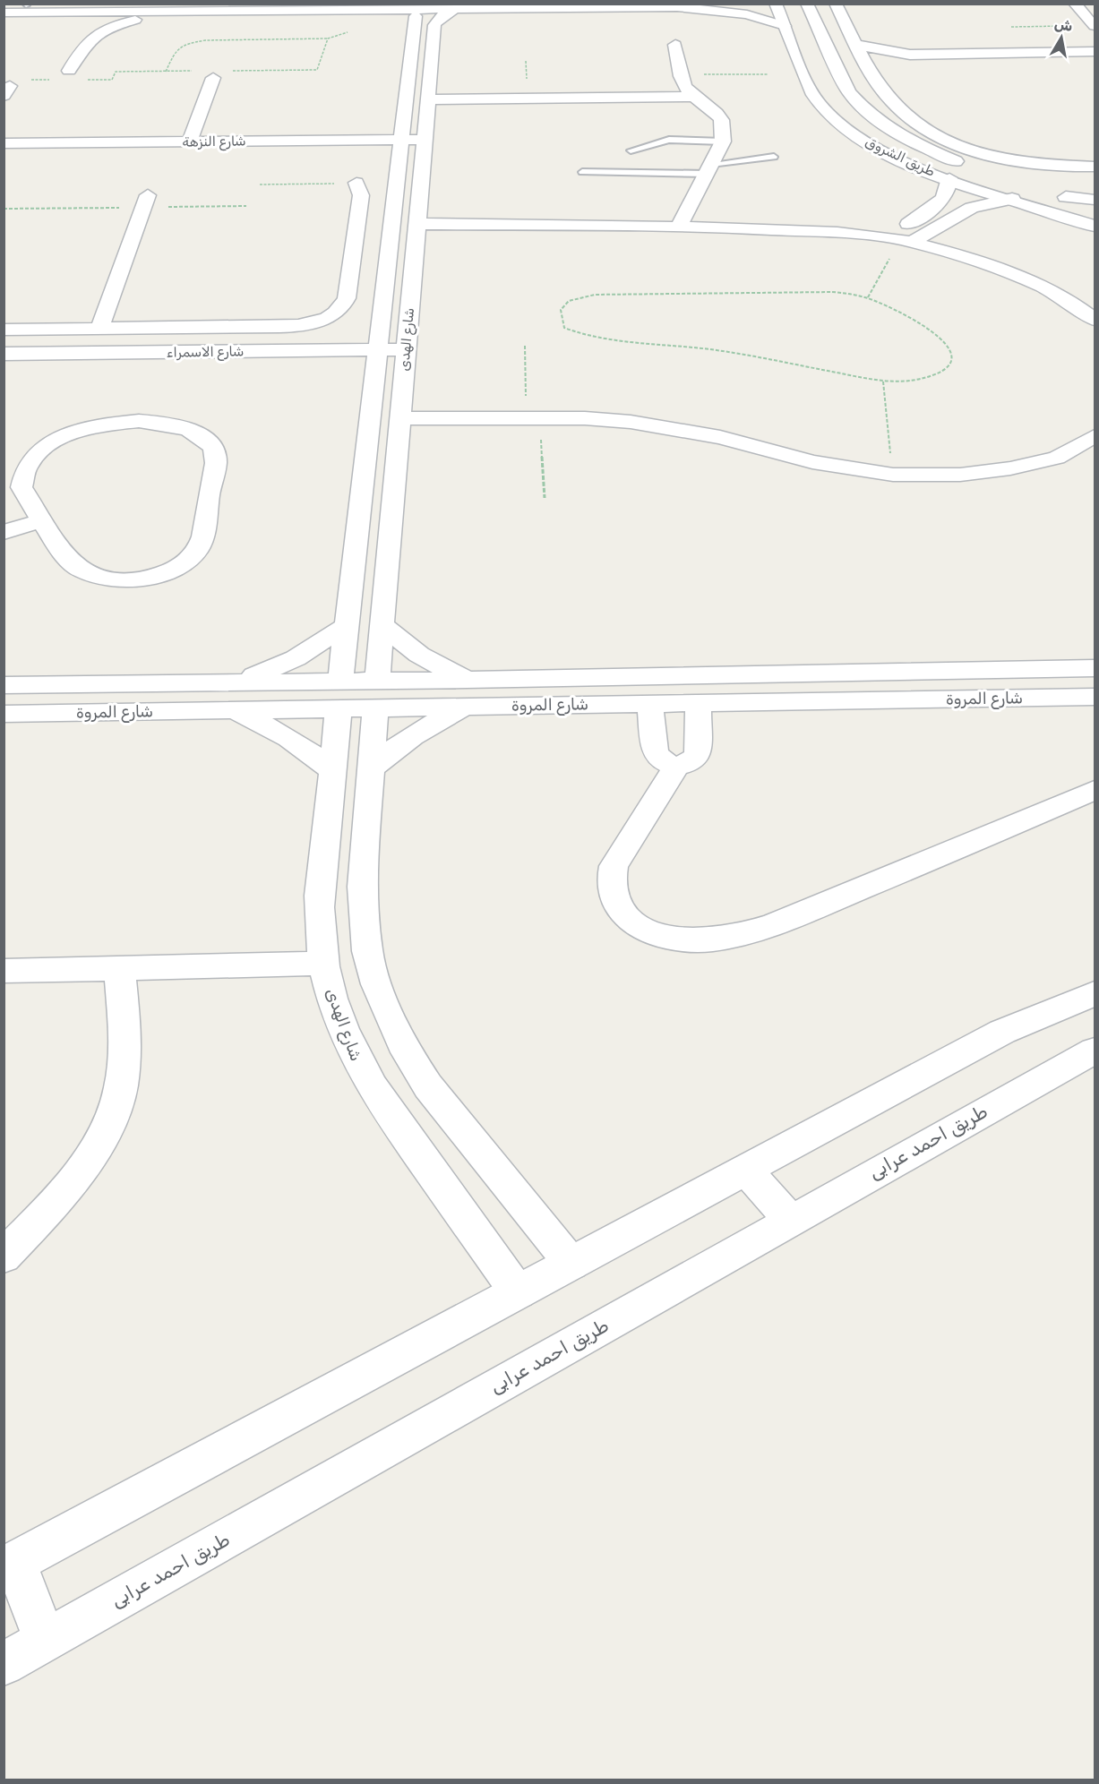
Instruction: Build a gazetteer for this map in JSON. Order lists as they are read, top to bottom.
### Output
{
  "streets": {
    "street": [
      "شارع النزهة",
      "طريق الشروق",
      "شارع الهدى",
      "شارع الاسمراء",
      "شارع المروة",
      "طريق احمد عرابى"
    ]
  },
  "crossings": [
    ["شارع النزهة", "شارع الهدى"],
    ["شارع الهدى", "شارع الاسمراء"],
    ["شارع الهدى", "شارع المروة"]
  ],
  "north": "top"
}
